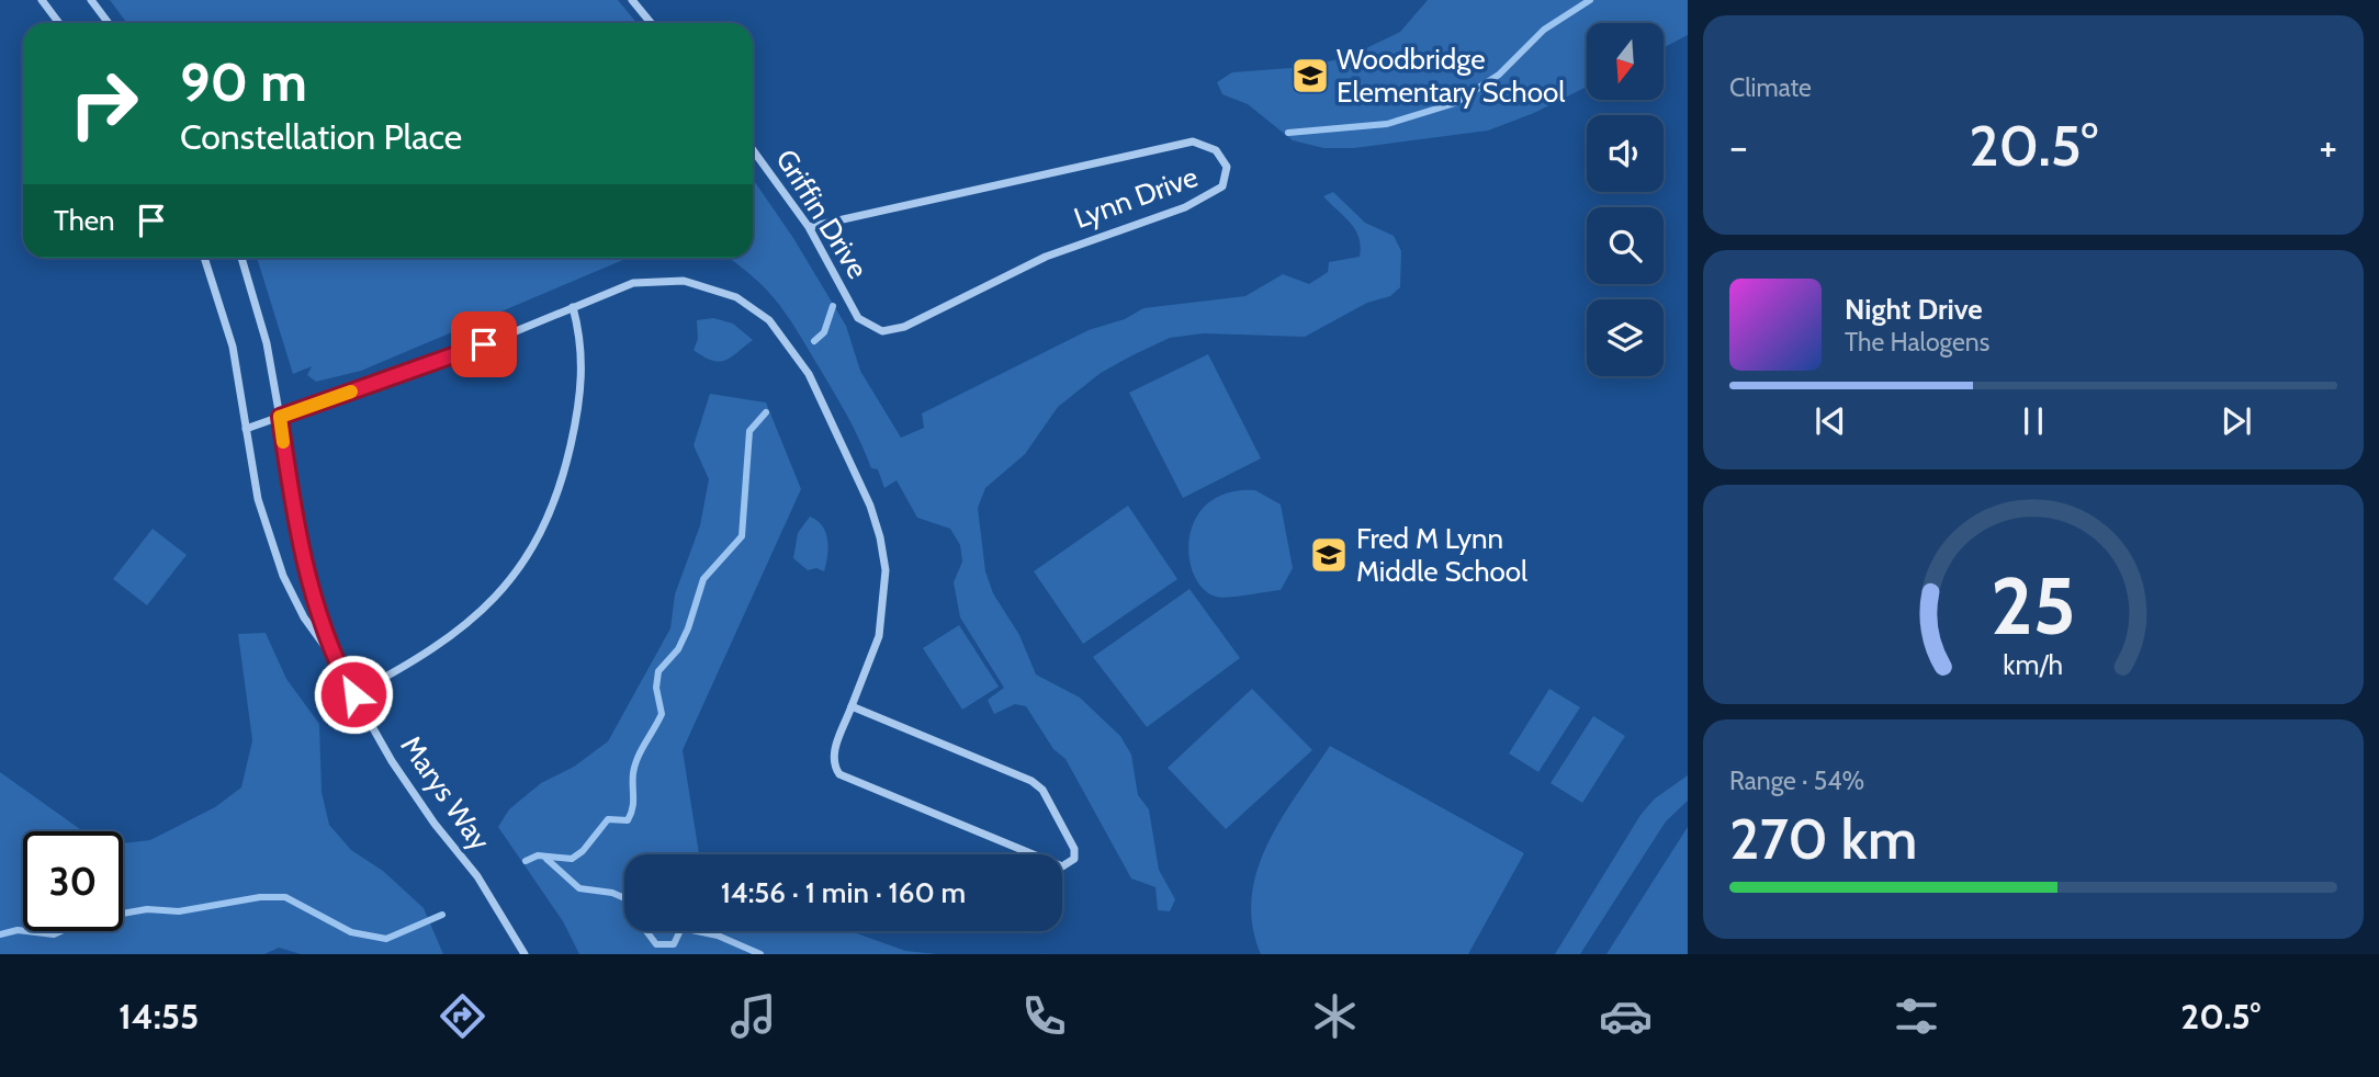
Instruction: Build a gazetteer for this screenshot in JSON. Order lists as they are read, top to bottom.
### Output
{
  "streets": {
    "street": ["Lynn Drive", "Griffin Drive", "Marys Way"]
  },
  "crossings": [
    ["Lynn Drive", "Griffin Drive"]
  ],
  "places": {
    "school or university": ["Woodbridge Elementary School", "Fred M Lynn Middle School"]
  },
  "north": "bottom",
  "page": {
    "tile": [
      "Climate",
      ["Range · 54%", "270 km"]
    ],
    "turn": ["90 m", "Constellation Place"],
    "heat": ["−", "20.5°", "+"],
    "then": "Then",
    "song": ["Night Drive", "The Halogens"],
    "limit": "30",
    "trip": "14:56 · 1 min · 160 m",
    "tabs": ["14:55", "20.5°"],
    "gauge": ["25", "km/h"]
  }
}
